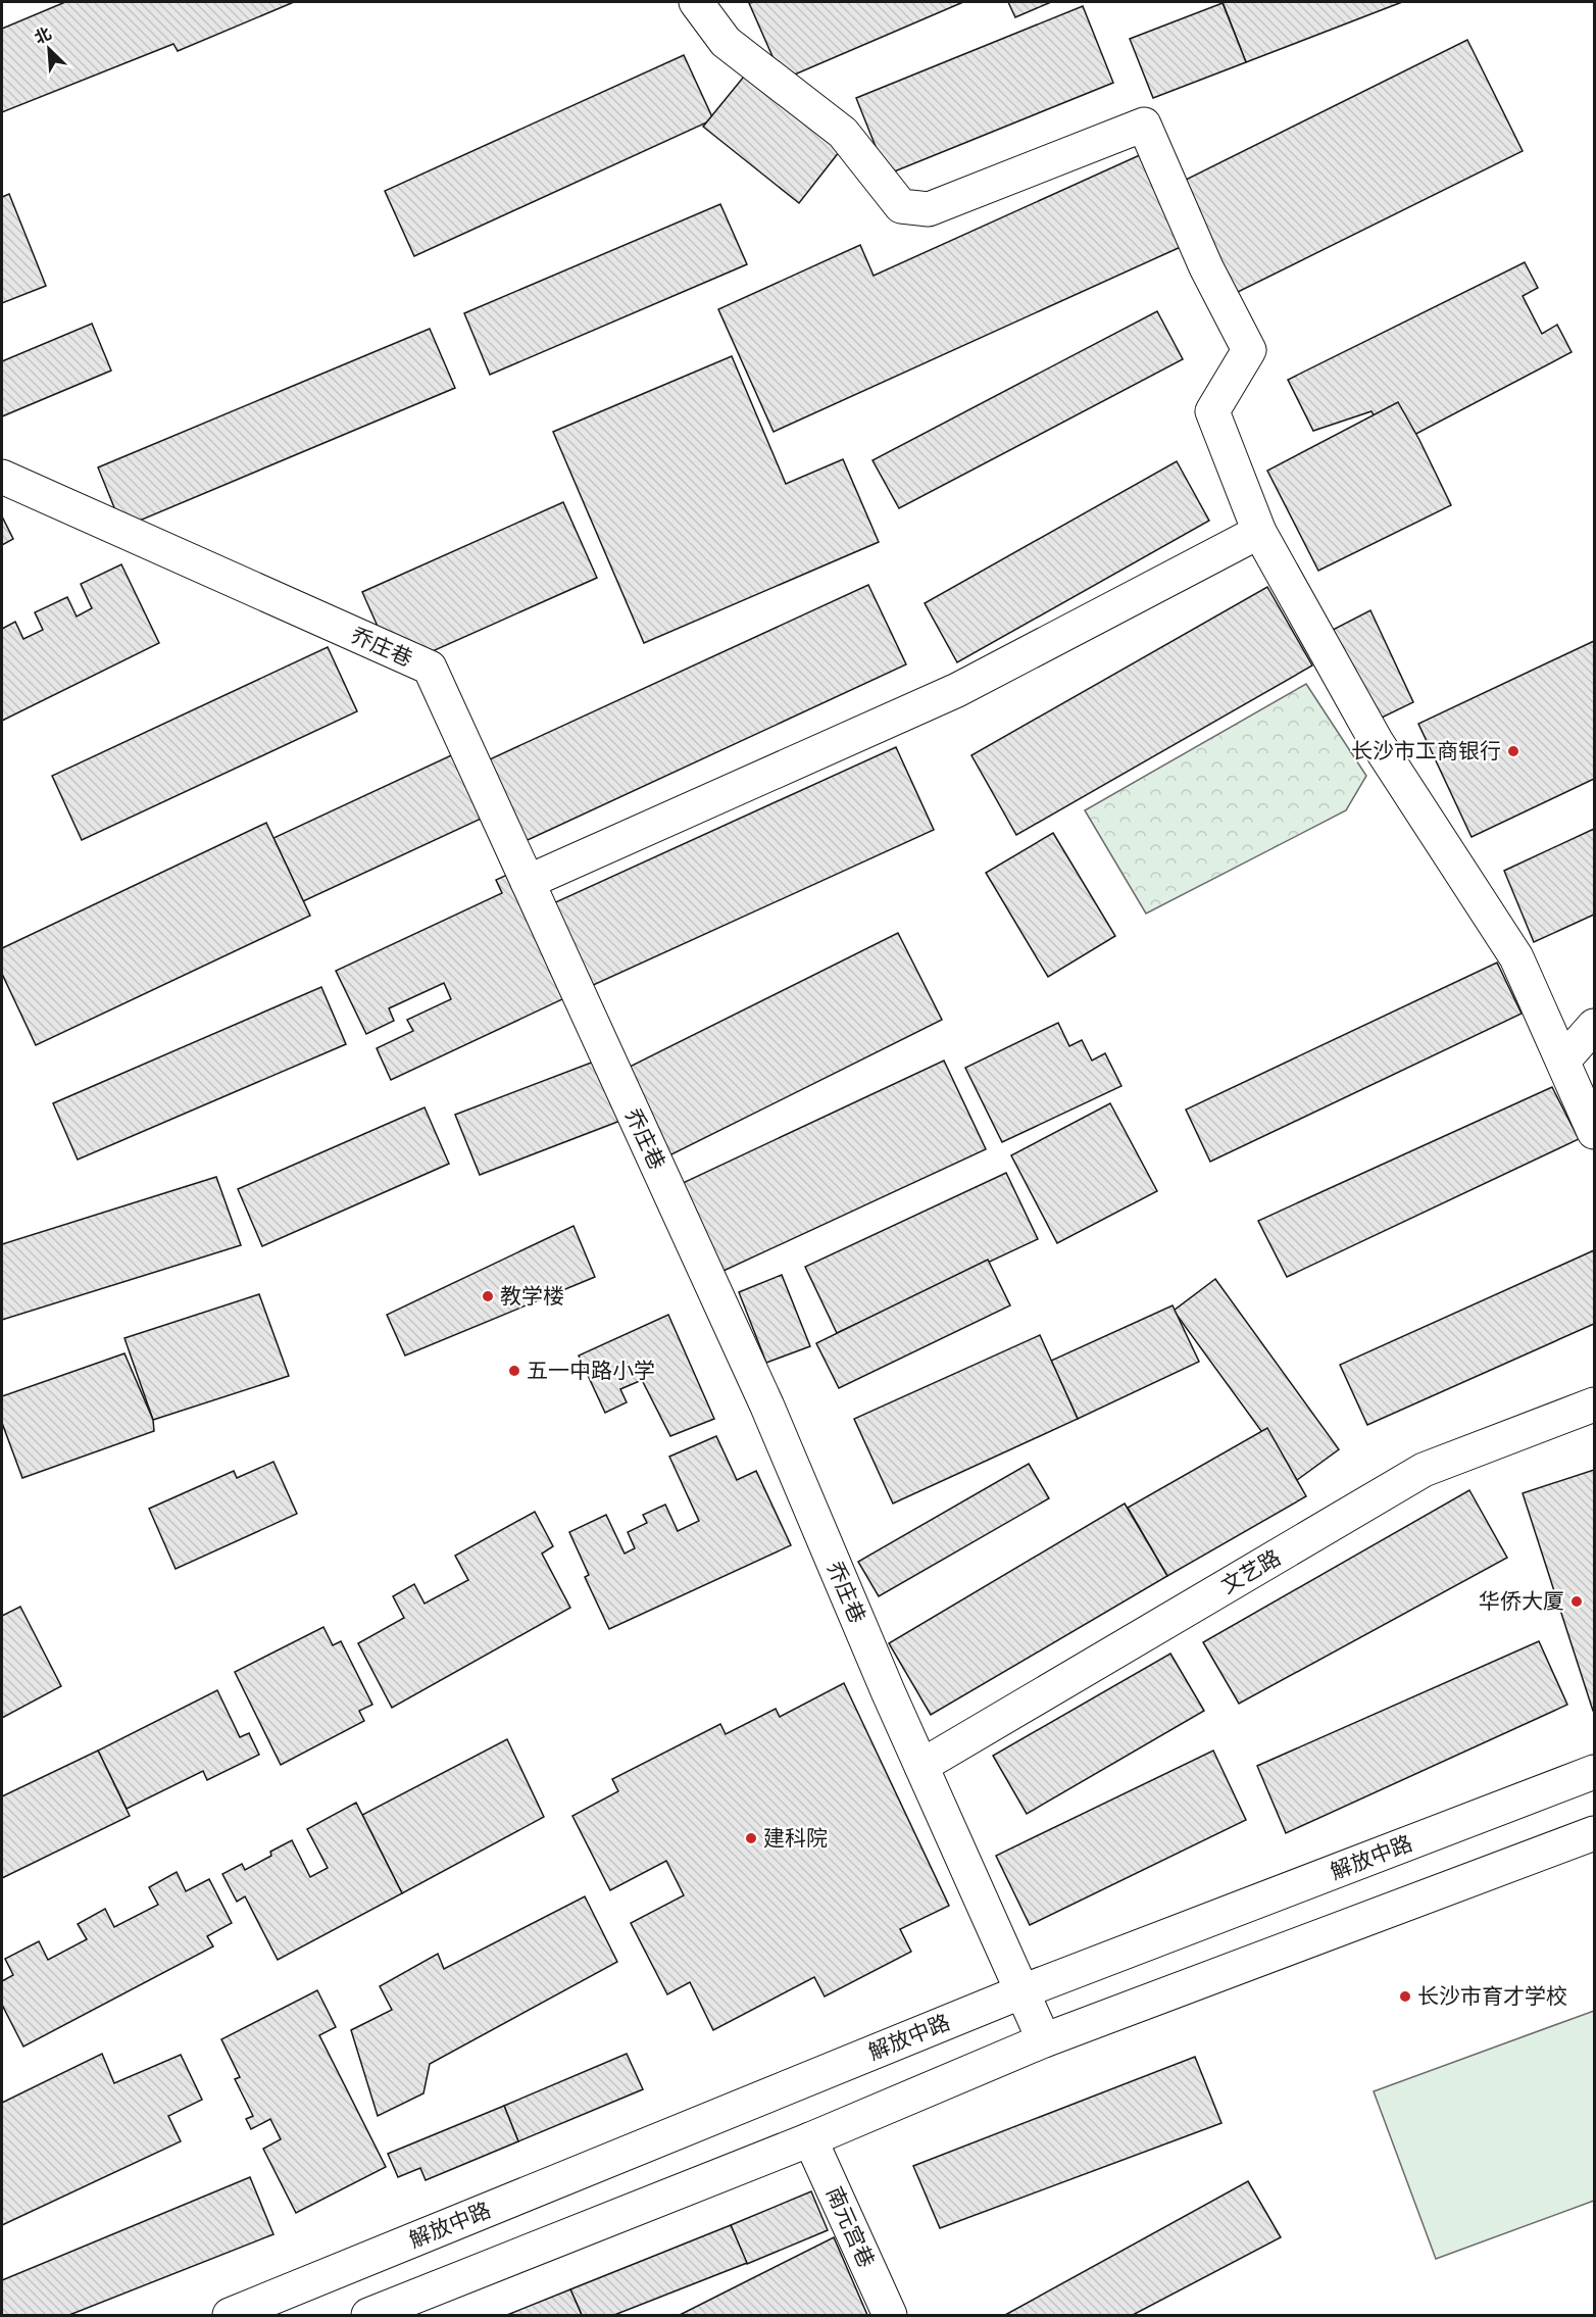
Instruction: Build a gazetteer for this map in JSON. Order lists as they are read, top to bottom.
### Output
{
  "streets": {
    "street": [
      "乔庄巷",
      "文艺路",
      "解放中路",
      "南元宫巷"
    ]
  },
  "crossings": [
    ["乔庄巷", "文艺路"],
    ["乔庄巷", "解放中路"]
  ],
  "places": [
    "长沙市工商银行",
    "教学楼",
    "五一中路小学",
    "华侨大厦",
    "建科院",
    "长沙市育才学校"
  ],
  "north": "top left"
}
